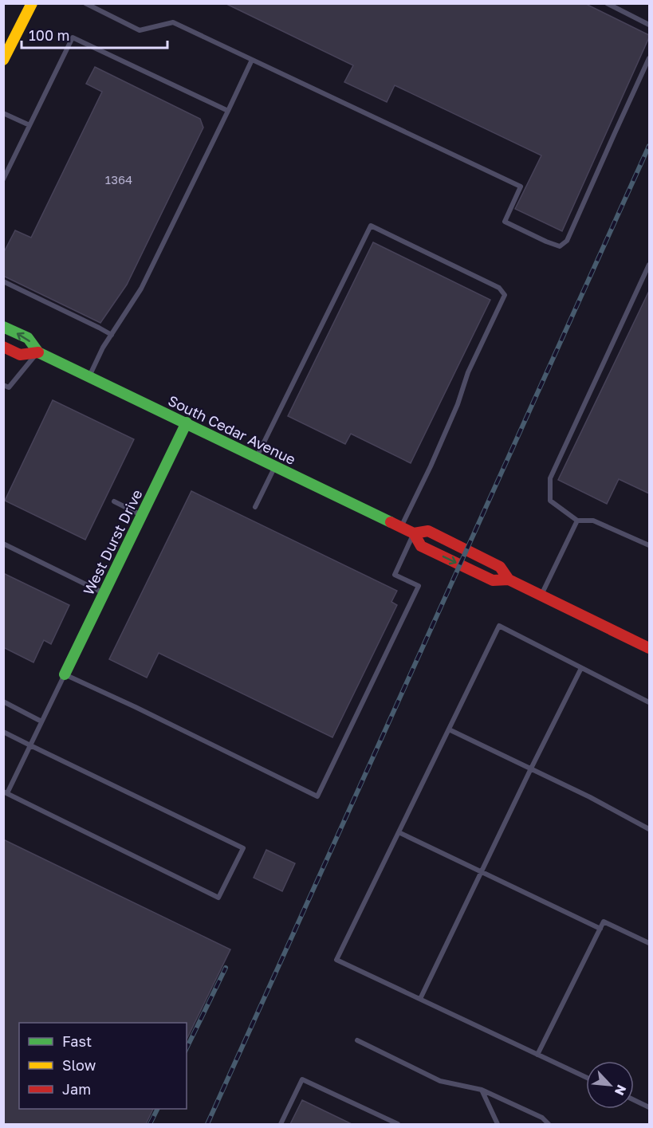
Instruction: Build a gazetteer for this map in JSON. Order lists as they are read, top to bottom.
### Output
{
  "streets": {
    "main road": ["South Cedar Avenue", "West Durst Drive"]
  },
  "crossings": [
    ["South Cedar Avenue", "West Durst Drive"]
  ],
  "house_numbers": ["1364"],
  "legend": ["Fast", "Slow", "Jam"],
  "scale_bar": "100 m",
  "north": "bottom right"
}
